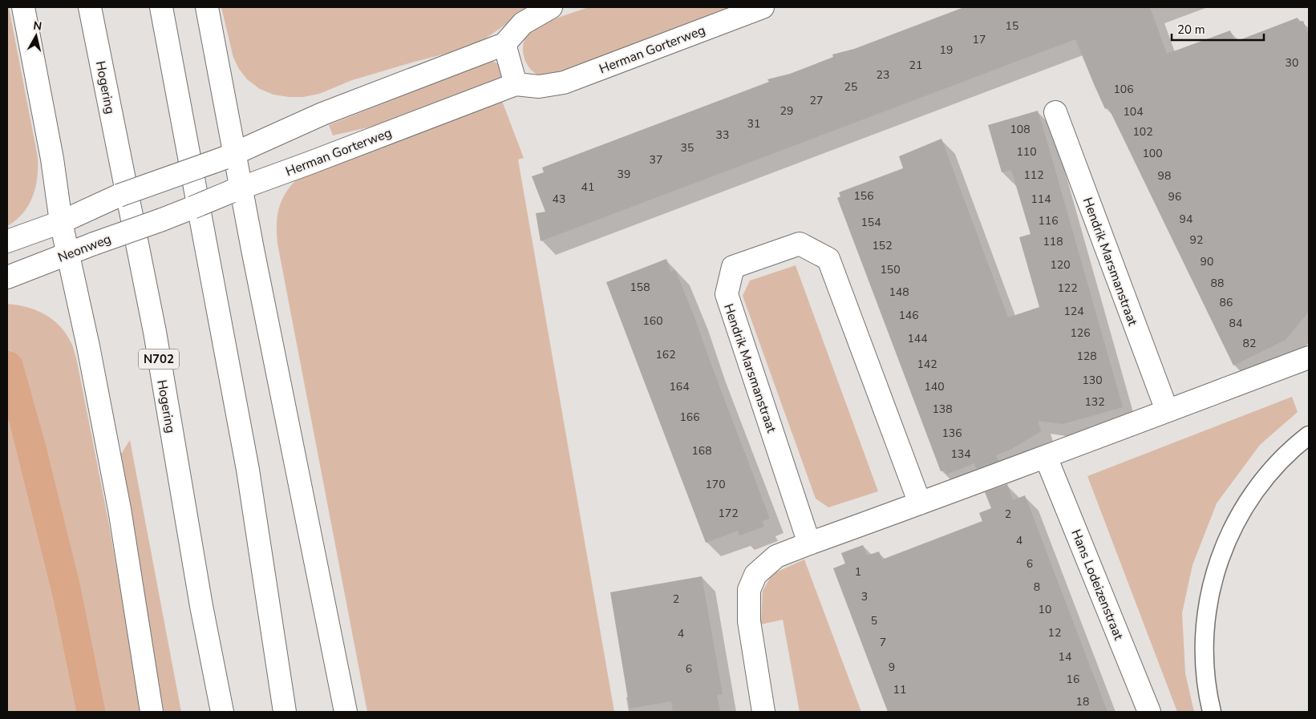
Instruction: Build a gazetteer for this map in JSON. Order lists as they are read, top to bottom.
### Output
{
  "streets": {
    "main road": [
      "Herman Gorterweg",
      "Hogering",
      "Neonweg",
      "Hendrik Marsmanstraat",
      "N702",
      "Hans Lodeizenstraat"
    ]
  },
  "crossings": [
    ["Herman Gorterweg", "Neonweg"]
  ],
  "house_numbers": [
    "15",
    "17",
    "19",
    "30",
    "21",
    "23",
    "25",
    "106",
    "27",
    "29",
    "104",
    "31",
    "108",
    "102",
    "33",
    "35",
    "110",
    "100",
    "37",
    "39",
    "112",
    "98",
    "41",
    "156",
    "96",
    "43",
    "114",
    "94",
    "116",
    "154",
    "92",
    "118",
    "152",
    "90",
    "120",
    "150",
    "88",
    "158",
    "122",
    "148",
    "86",
    "124",
    "146",
    "160",
    "84",
    "126",
    "144",
    "82",
    "162",
    "128",
    "142",
    "130",
    "164",
    "140",
    "132",
    "138",
    "166",
    "136",
    "168",
    "134",
    "170",
    "172",
    "2",
    "4",
    "6",
    "1",
    "8",
    "3",
    "2",
    "10",
    "5",
    "12",
    "4",
    "7",
    "14",
    "9",
    "6",
    "16",
    "11",
    "18"
  ],
  "scale_bar": "20 m",
  "north": "top"
}
